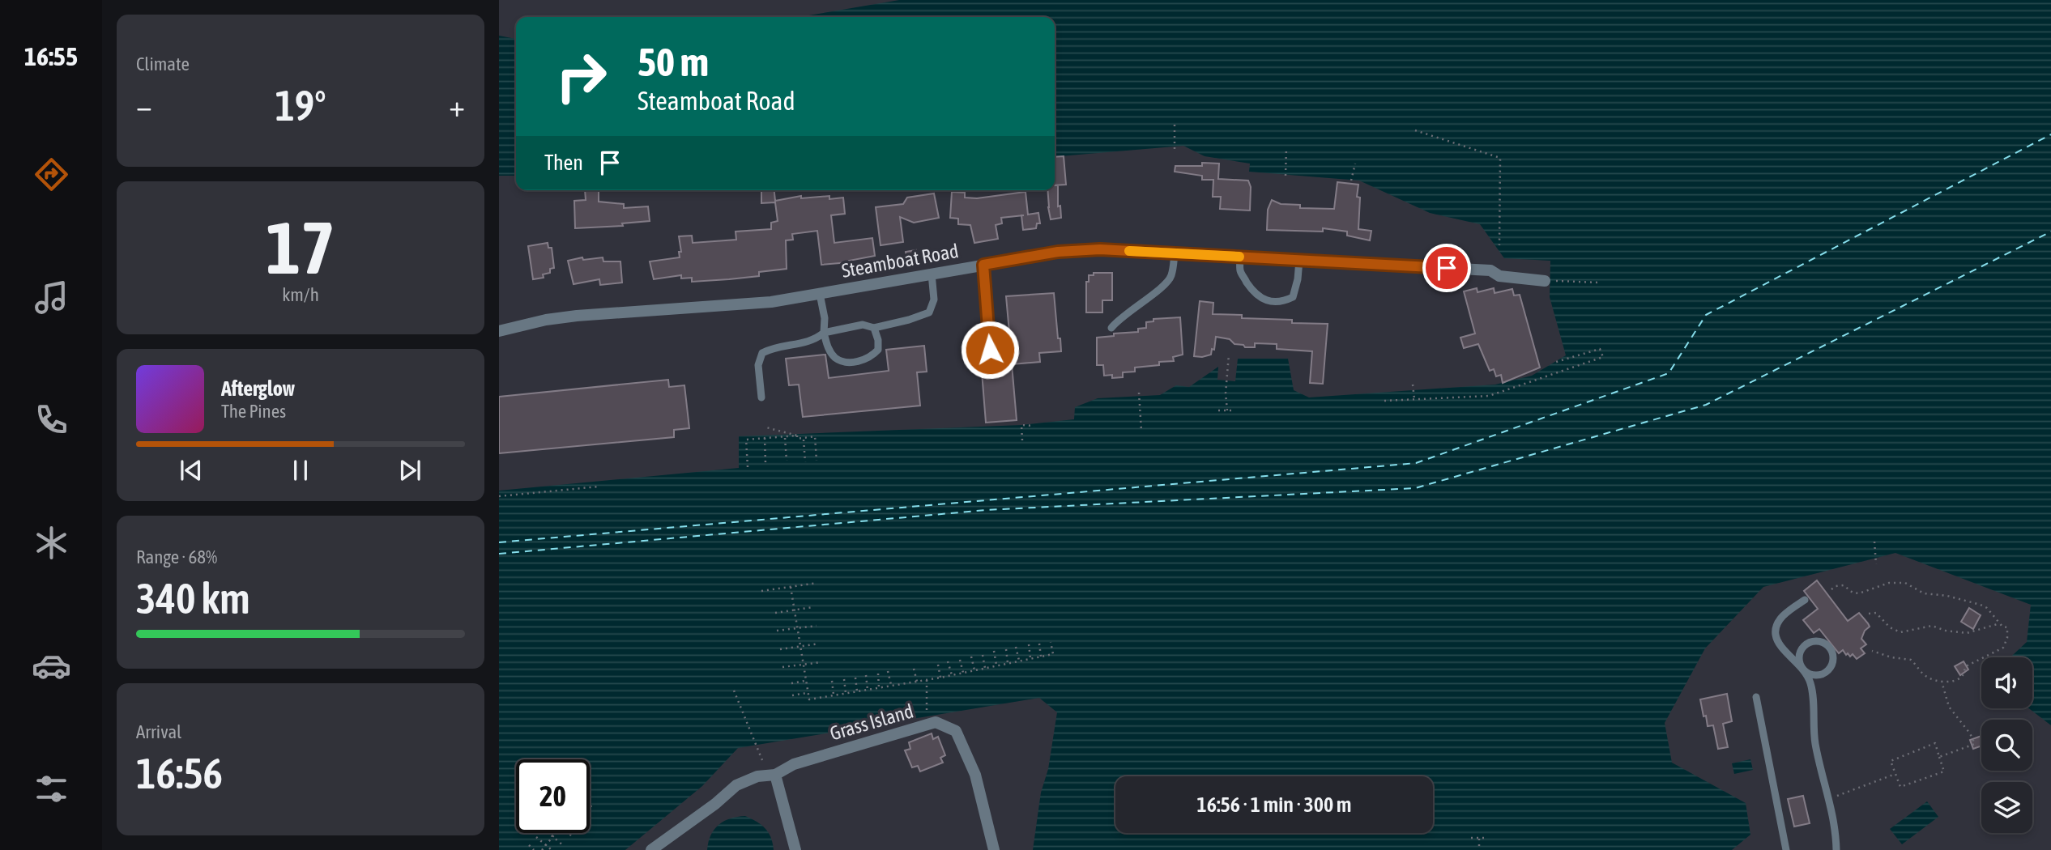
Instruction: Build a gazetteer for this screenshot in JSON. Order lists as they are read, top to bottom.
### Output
{
  "streets": {
    "street": ["Steamboat Road", "Grass Island"]
  },
  "page": {
    "tabs": "16:55",
    "tile": [
      "Climate",
      ["17", "km/h"],
      ["Range · 68%", "340 km"],
      ["Arrival", "16:56"]
    ],
    "turn": ["50 m", "Steamboat Road"],
    "heat": ["−", "19°", "+"],
    "then": "Then",
    "song": ["Afterglow", "The Pines"],
    "limit": "20",
    "trip": "16:56 · 1 min · 300 m"
  }
}
